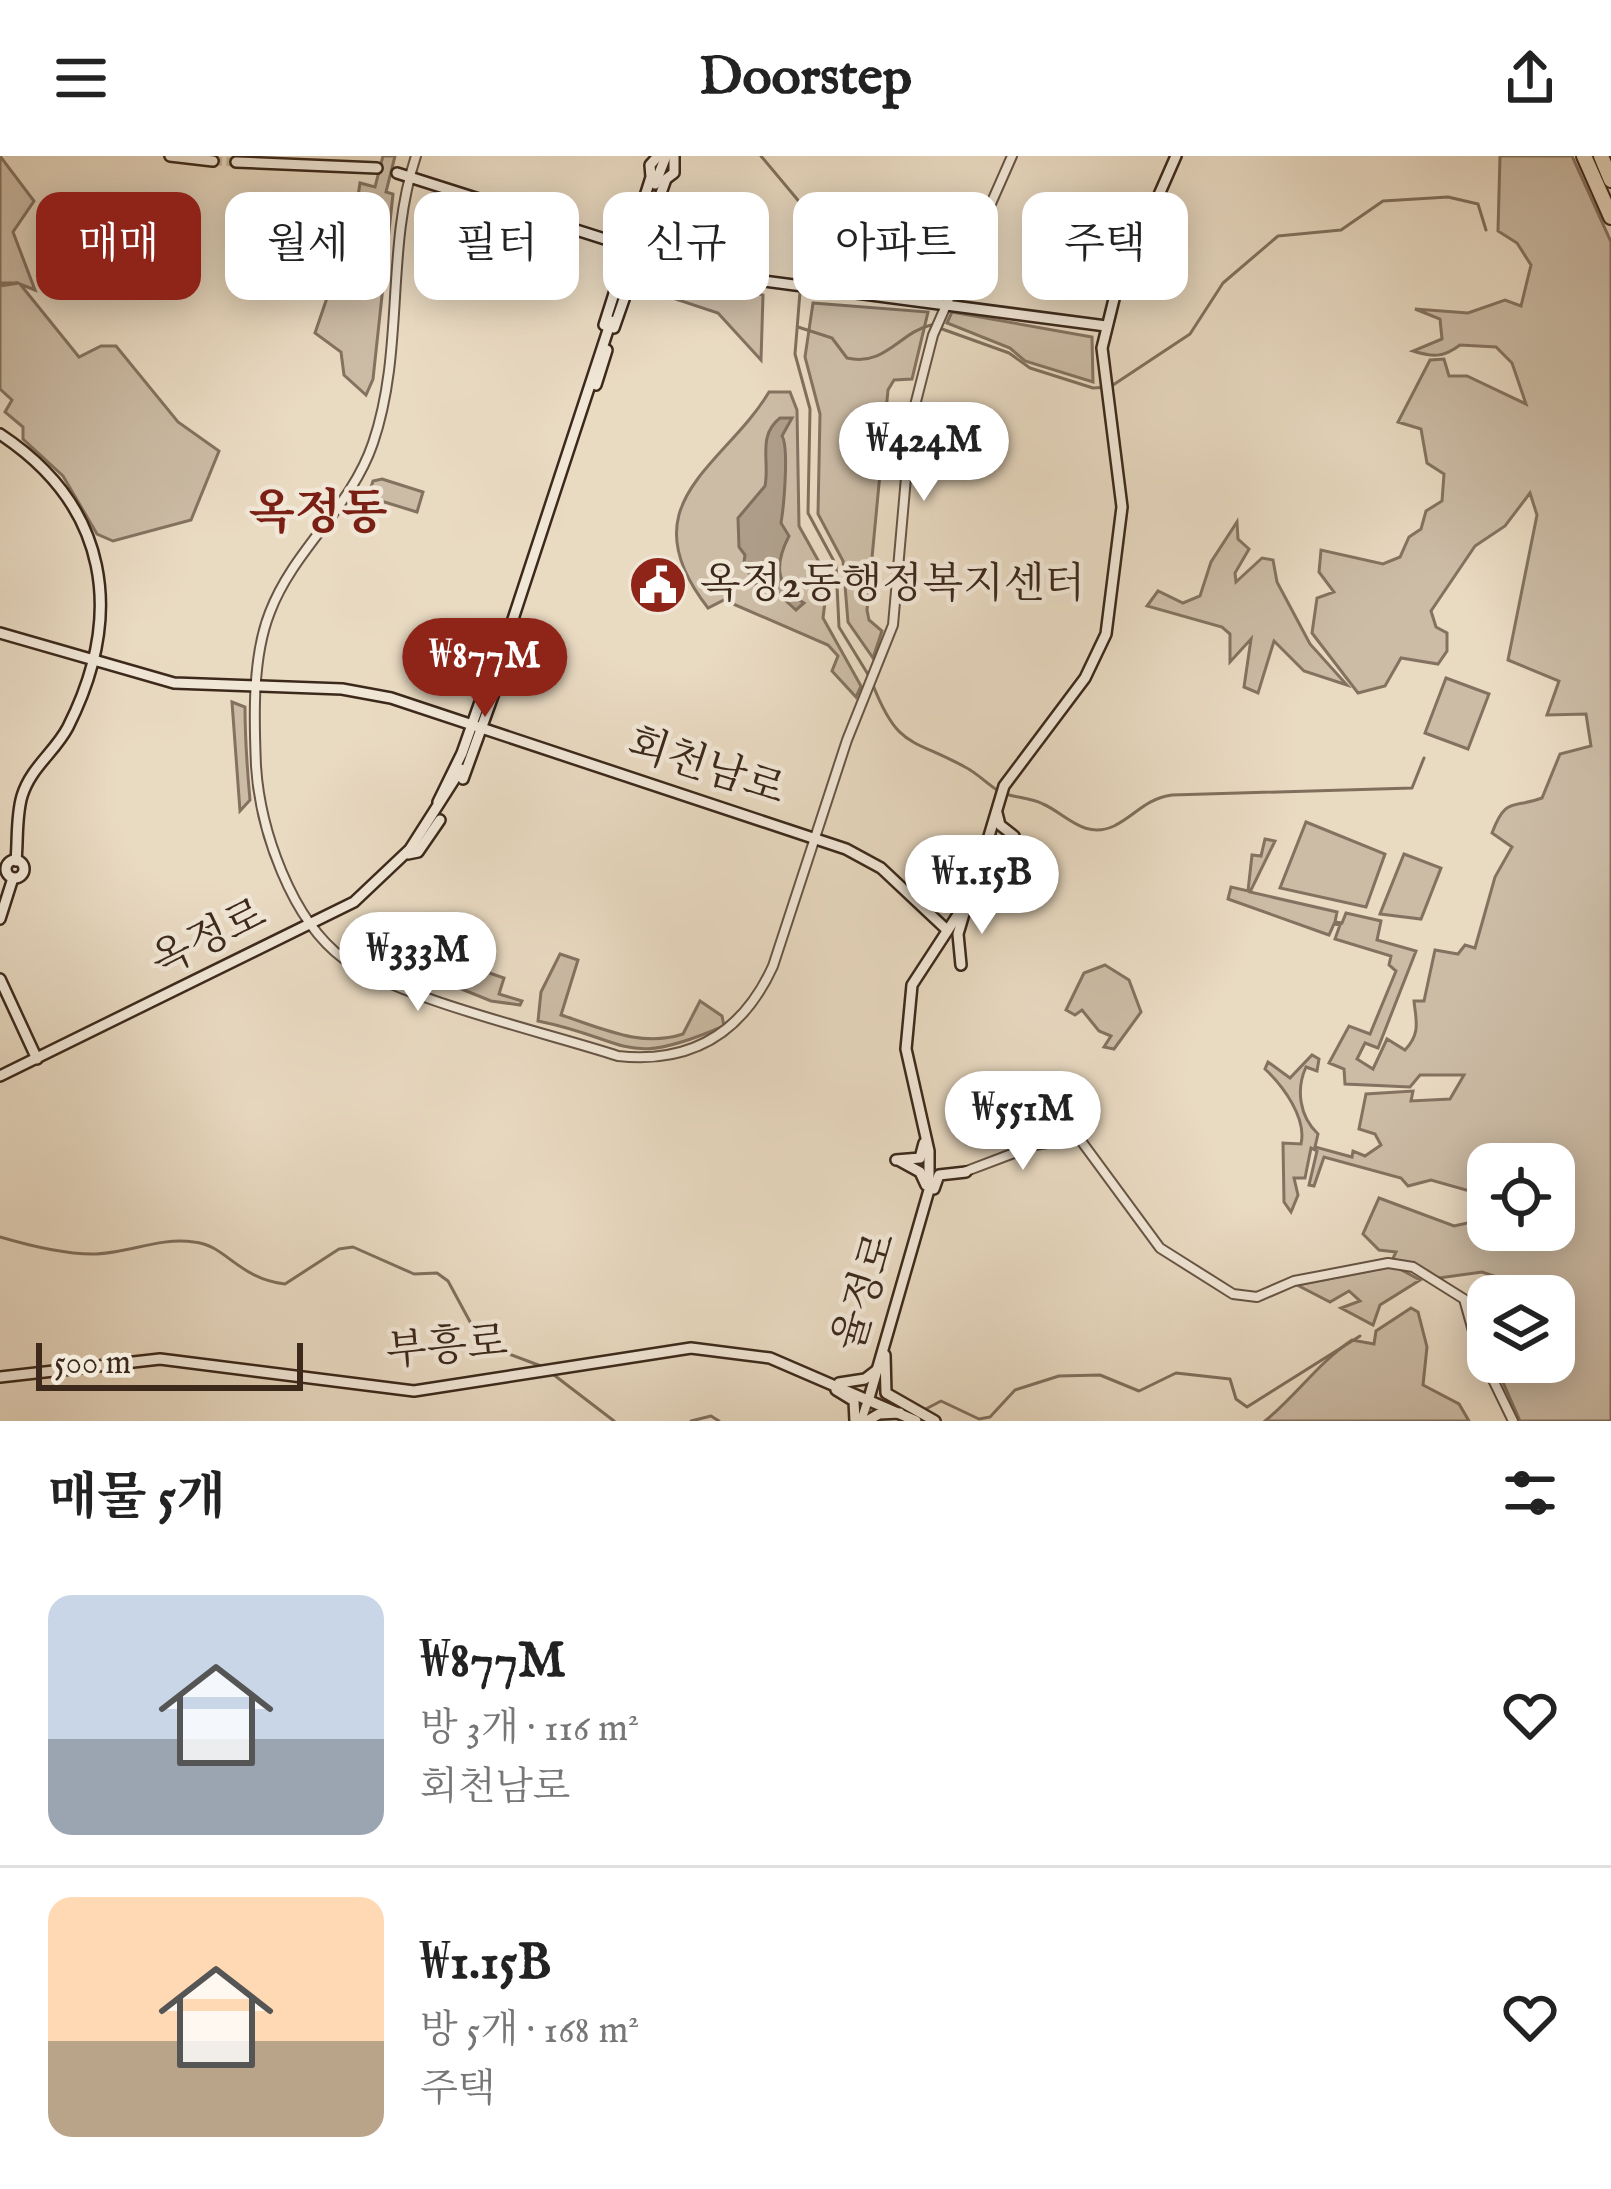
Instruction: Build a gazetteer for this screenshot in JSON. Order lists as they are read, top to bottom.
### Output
{
  "streets": {
    "main road": [
      "회천남로",
      "옥정로",
      "율정로",
      "부흥로"
    ]
  },
  "crossings": [
    ["회천남로", "옥정로"],
    ["회천남로", "율정로"],
    ["율정로", "부흥로"]
  ],
  "districts": ["옥정동"],
  "places": {
    "public building": ["옥정2동행정복지센터"]
  },
  "scale_bar": "500 m",
  "page": {
    "header": "Doorstep",
    "chip": [
      "매매",
      "월세",
      "필터",
      "신규",
      "아파트",
      "주택"
    ],
    "price": [
      "₩424M",
      "₩877M",
      "₩1.15B",
      "₩333M",
      "₩551M"
    ],
    "scale": "500 m",
    "heading": "매물 5개",
    "list": [
      {
        "name": "₩877M",
        "note": "방 3개 · 116 m² · 회천남로"
      },
      {
        "name": "₩1.15B",
        "note": "방 5개 · 168 m² · 주택"
      }
    ]
  }
}
